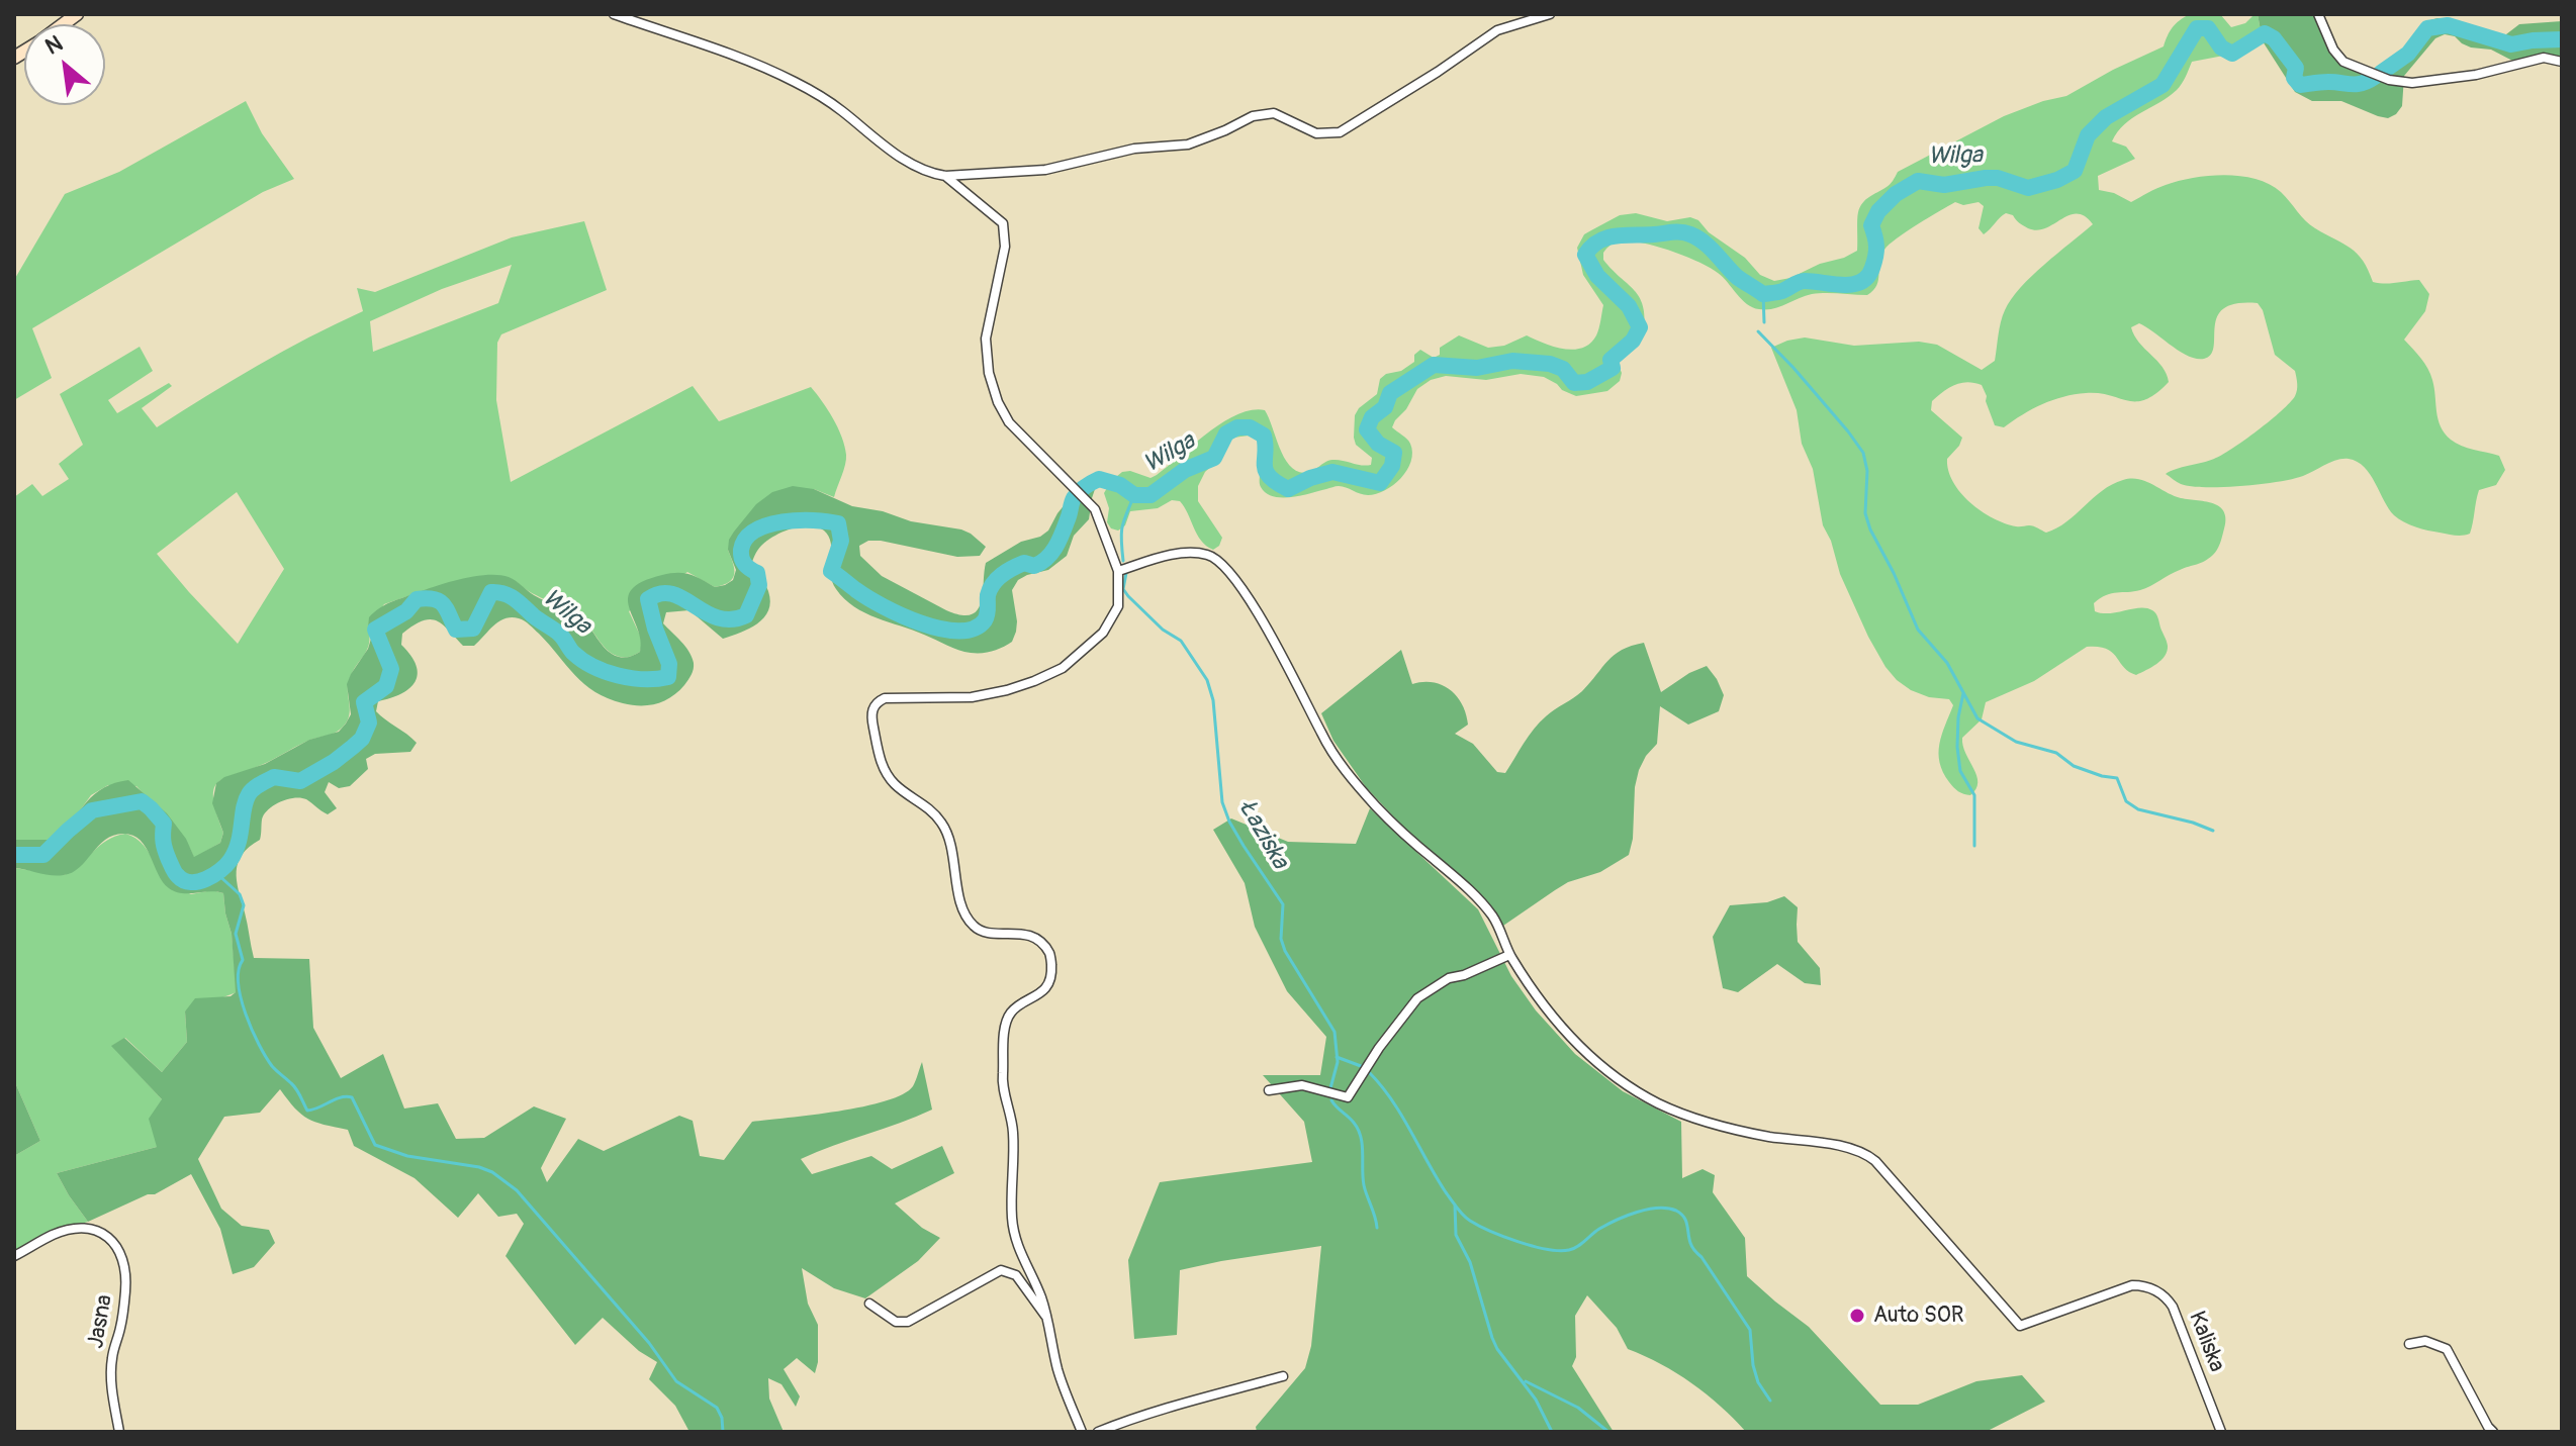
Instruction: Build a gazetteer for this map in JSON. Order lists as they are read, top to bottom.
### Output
{
  "streets": {
    "street": ["Jasna", "Kaliska"]
  },
  "water": ["Wilga", "Łaziska"],
  "places": ["Auto SOR"],
  "north": "top left"
}
